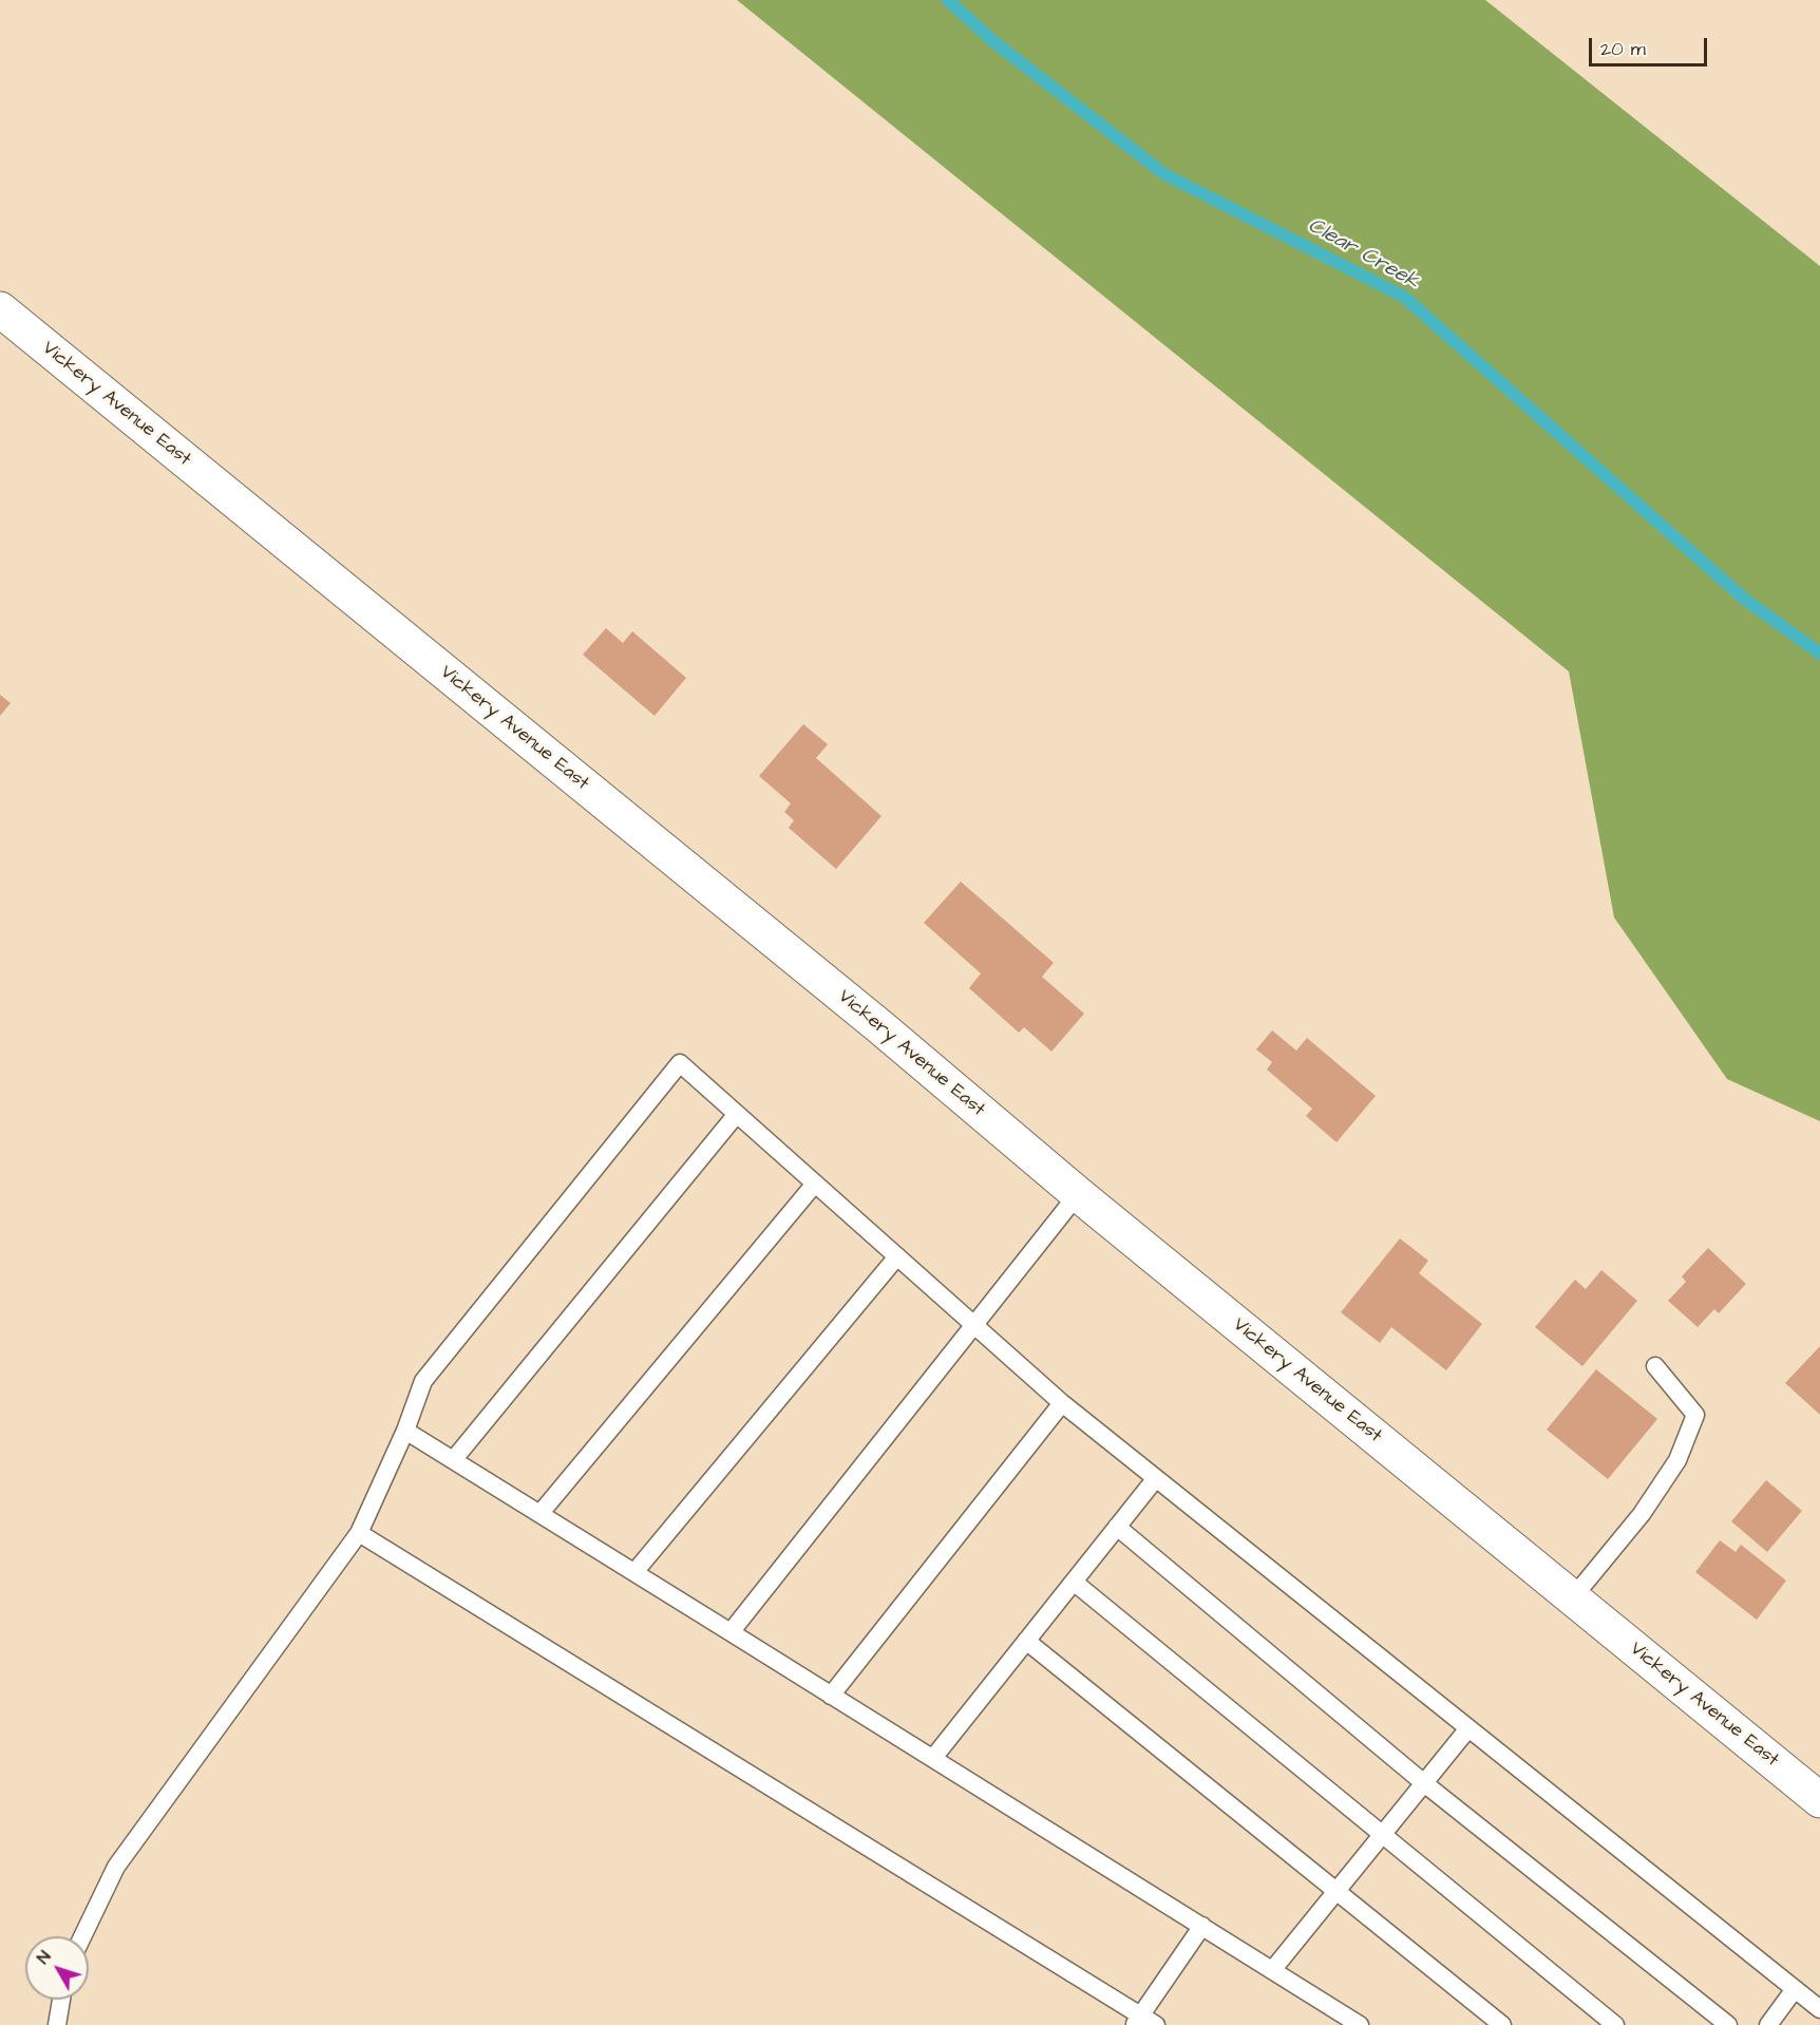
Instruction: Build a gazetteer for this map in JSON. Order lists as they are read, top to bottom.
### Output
{
  "streets": {
    "street": ["Vickery Avenue East"]
  },
  "water": ["Clear Creek"],
  "scale_bar": "20 m",
  "north": "top left"
}
